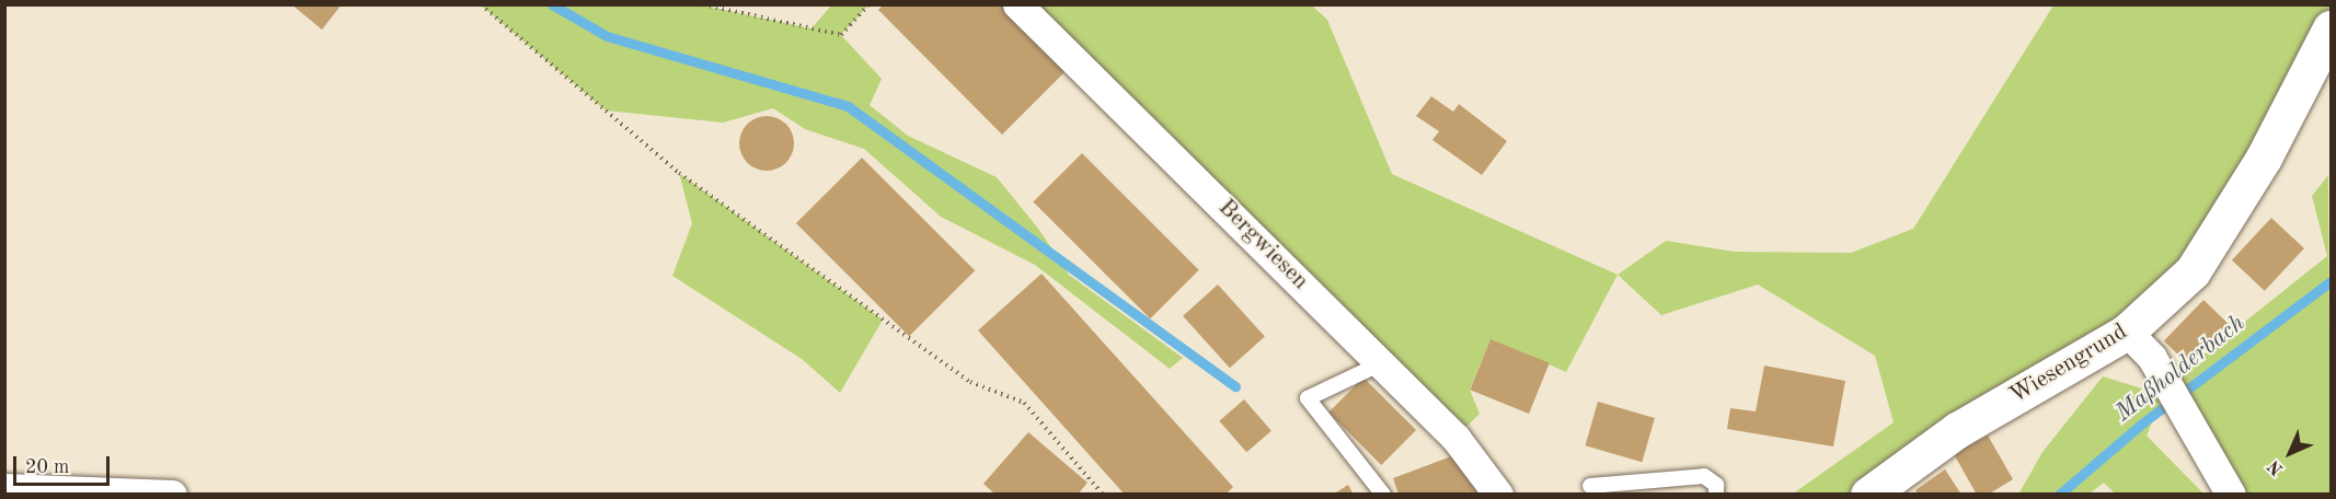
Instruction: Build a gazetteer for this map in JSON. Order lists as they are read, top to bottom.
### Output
{
  "streets": {
    "street": ["Bergwiesen", "Wiesengrund"]
  },
  "water": ["Maßholderbach"],
  "scale_bar": "20 m",
  "north": "bottom left"
}
